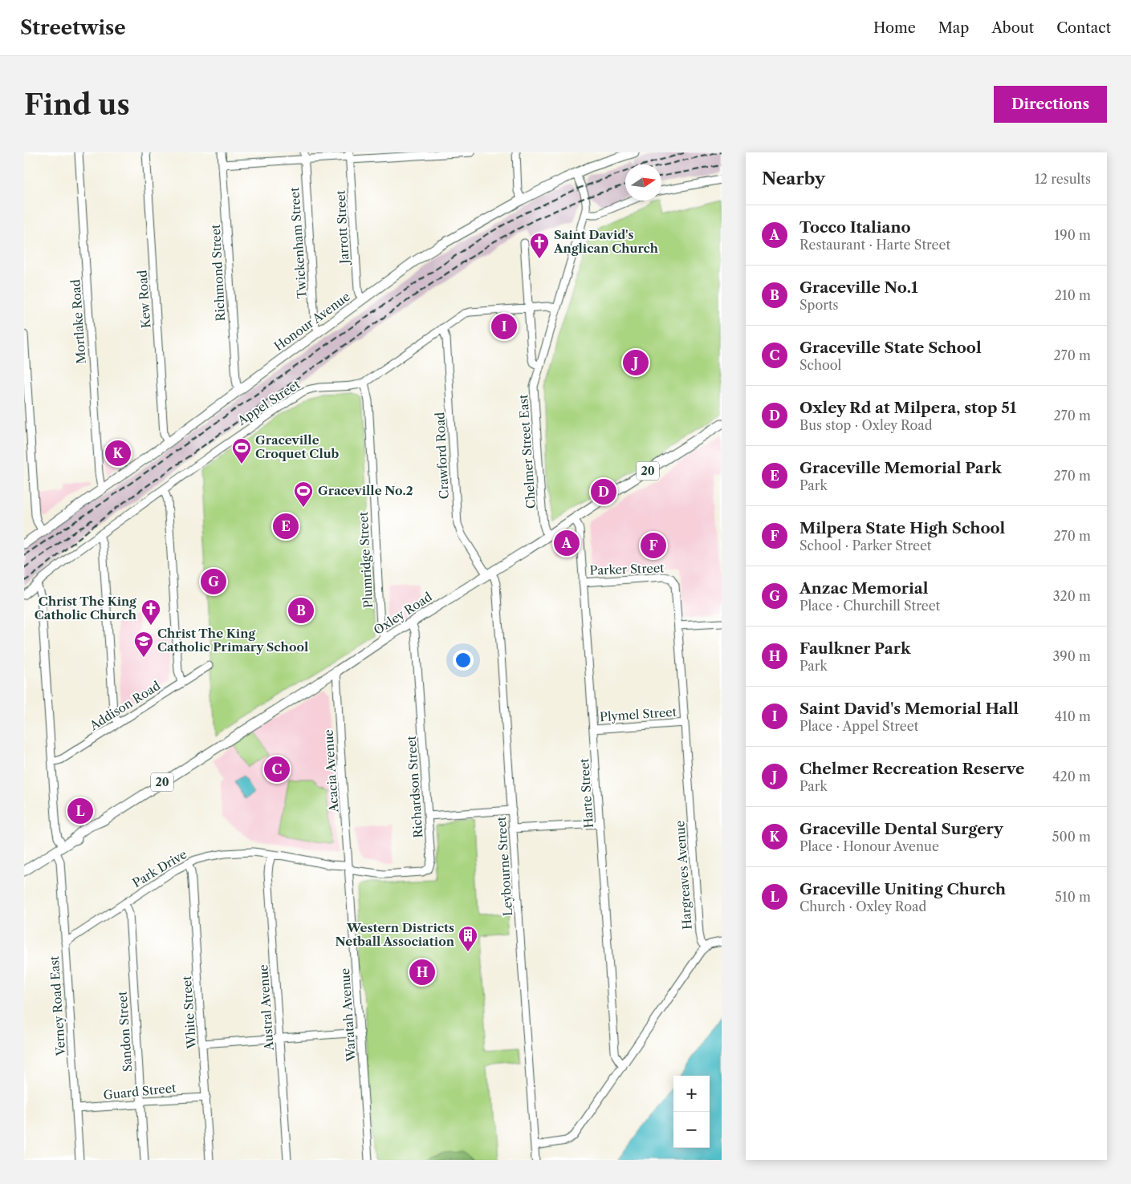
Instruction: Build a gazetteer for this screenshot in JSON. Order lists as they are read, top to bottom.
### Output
{
  "streets": {
    "main road": ["Honour Avenue", "20", "Oxley Road"],
    "street": [
      "Jarrott Street",
      "Twickenham Street",
      "Richmond Street",
      "Kew Road",
      "Mortlake Road",
      "Appel Street",
      "Chelmer Street East",
      "Crawford Road",
      "Plumridge Street",
      "Parker Street",
      "Addison Road",
      "Plymel Street",
      "Acacia Avenue",
      "Richardson Street",
      "Harte Street",
      "Leybourne Street",
      "Park Drive",
      "Hargreaves Avenue",
      "Verney Road East",
      "Austral Avenue",
      "White Street",
      "Waratah Avenue",
      "Sandon Street",
      "Guard Street"
    ]
  },
  "crossings": [
    ["Jarrott Street", "Honour Avenue"],
    ["Twickenham Street", "Honour Avenue"],
    ["Richmond Street", "Honour Avenue"],
    ["Kew Road", "Honour Avenue"],
    ["Mortlake Road", "Honour Avenue"],
    ["Honour Avenue", "Chelmer Street East"],
    ["Appel Street", "Chelmer Street East"],
    ["Appel Street", "Crawford Road"],
    ["Appel Street", "Plumridge Street"],
    ["Chelmer Street East", "Oxley Road"],
    ["Crawford Road", "Oxley Road"],
    ["Crawford Road", "Leybourne Street"],
    ["Plumridge Street", "Oxley Road"],
    ["Parker Street", "Harte Street"],
    ["Parker Street", "Hargreaves Avenue"],
    ["Oxley Road", "Acacia Avenue"],
    ["Oxley Road", "Richardson Street"],
    ["Oxley Road", "Harte Street"],
    ["Oxley Road", "Leybourne Street"],
    ["Oxley Road", "Verney Road East"],
    ["Plymel Street", "Harte Street"],
    ["Plymel Street", "Hargreaves Avenue"],
    ["Acacia Avenue", "Richardson Street"],
    ["Acacia Avenue", "Park Drive"],
    ["Acacia Avenue", "Waratah Avenue"],
    ["Richardson Street", "Park Drive"],
    ["Richardson Street", "Waratah Avenue"],
    ["Park Drive", "Verney Road East"],
    ["Park Drive", "Austral Avenue"],
    ["Park Drive", "White Street"],
    ["Park Drive", "Waratah Avenue"],
    ["Park Drive", "Sandon Street"],
    ["Verney Road East", "Guard Street"],
    ["White Street", "Guard Street"],
    ["Sandon Street", "Guard Street"]
  ],
  "places": {
    "church": ["Saint David's Anglican Church", "Christ The King Catholic Church"],
    "sports": ["Graceville Croquet Club", "Graceville No.2"],
    "school or university": ["Christ The King Catholic Primary School"],
    "building": ["Western Districts Netball Association"]
  },
  "north": "right",
  "page": {
    "header": "Streetwise",
    "nav": [
      "Home",
      "Map",
      "About",
      "Contact"
    ],
    "buttons": "Directions",
    "title": "Find us",
    "heading": ["Nearby", "12 results"],
    "list": [
      {
        "mark": "A",
        "name": "Tocco Italiano",
        "note": "Restaurant · Harte Street",
        "value": "190 m"
      },
      {
        "mark": "B",
        "name": "Graceville No.1",
        "note": "Sports",
        "value": "210 m"
      },
      {
        "mark": "C",
        "name": "Graceville State School",
        "note": "School",
        "value": "270 m"
      },
      {
        "mark": "D",
        "name": "Oxley Rd at Milpera, stop 51",
        "note": "Bus stop · Oxley Road",
        "value": "270 m"
      },
      {
        "mark": "E",
        "name": "Graceville Memorial Park",
        "note": "Park",
        "value": "270 m"
      },
      {
        "mark": "F",
        "name": "Milpera State High School",
        "note": "School · Parker Street",
        "value": "270 m"
      },
      {
        "mark": "G",
        "name": "Anzac Memorial",
        "note": "Place · Churchill Street",
        "value": "320 m"
      },
      {
        "mark": "H",
        "name": "Faulkner Park",
        "note": "Park",
        "value": "390 m"
      },
      {
        "mark": "I",
        "name": "Saint David's Memorial Hall",
        "note": "Place · Appel Street",
        "value": "410 m"
      },
      {
        "mark": "J",
        "name": "Chelmer Recreation Reserve",
        "note": "Park",
        "value": "420 m"
      },
      {
        "mark": "K",
        "name": "Graceville Dental Surgery",
        "note": "Place · Honour Avenue",
        "value": "500 m"
      },
      {
        "mark": "L",
        "name": "Graceville Uniting Church",
        "note": "Church · Oxley Road",
        "value": "510 m"
      }
    ],
    "pins": [
      "I",
      "J",
      "K",
      "D",
      "E",
      "A",
      "F",
      "G",
      "B",
      "C",
      "L",
      "H"
    ],
    "map_buttons": ["+", "−"]
  }
}
